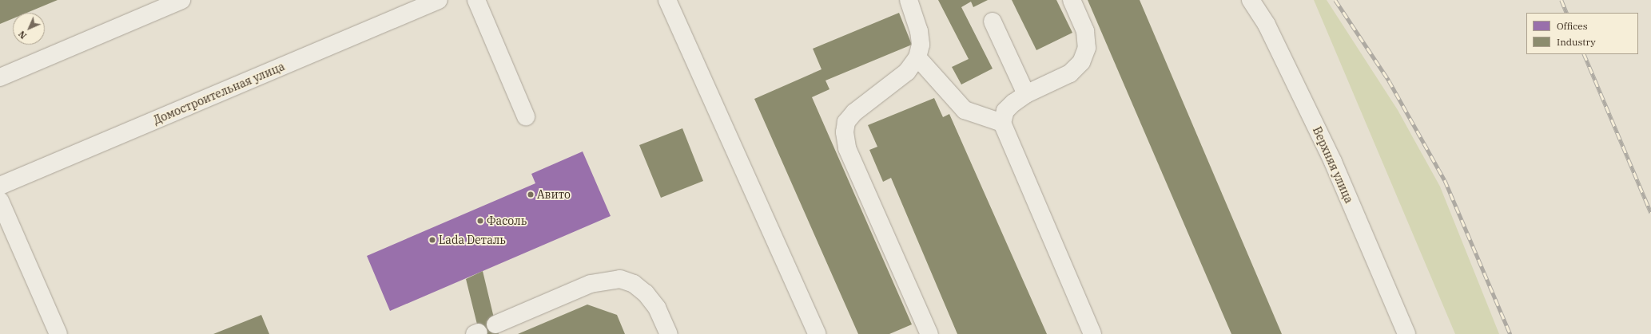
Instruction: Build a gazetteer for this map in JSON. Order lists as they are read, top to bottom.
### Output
{
  "streets": {
    "street": ["Домостроительная улица", "Верхняя улица"]
  },
  "places": ["Авито", "Фасоль", "Lada Dеталь"],
  "legend": ["Offices", "Industry"],
  "north": "bottom left"
}
